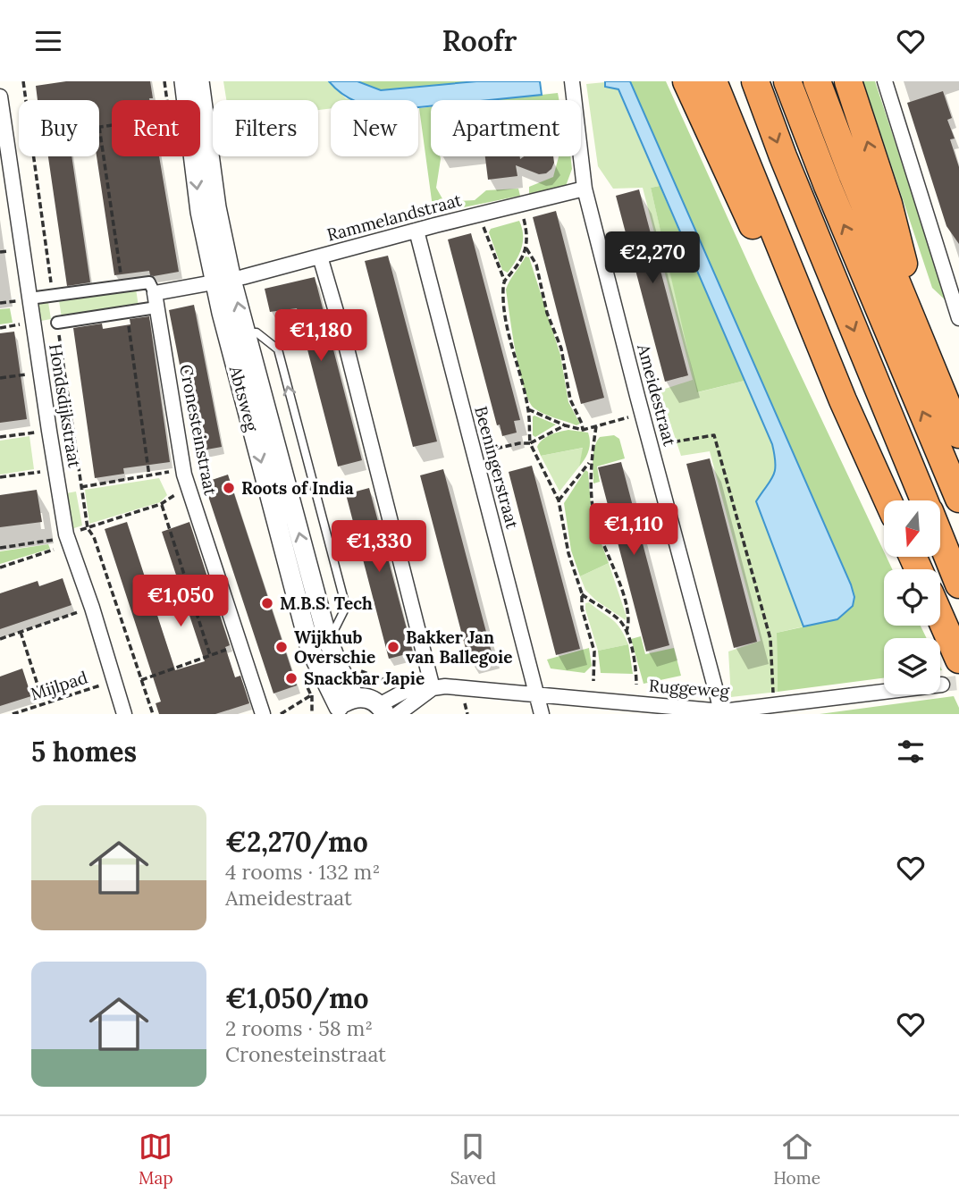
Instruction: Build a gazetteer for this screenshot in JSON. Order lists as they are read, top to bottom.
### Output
{
  "streets": {
    "street": [
      "Rammelandstraat",
      "Ameidestraat",
      "Abtsweg",
      "Hondsdijkstraat",
      "Cronesteinstraat",
      "Beeningerstraat",
      "Ruggeweg"
    ],
    "path": ["Mijlpad"]
  },
  "crossings": [
    ["Rammelandstraat", "Ameidestraat"],
    ["Rammelandstraat", "Abtsweg"],
    ["Rammelandstraat", "Cronesteinstraat"],
    ["Rammelandstraat", "Beeningerstraat"],
    ["Ameidestraat", "Ruggeweg"],
    ["Hondsdijkstraat", "Mijlpad"],
    ["Beeningerstraat", "Ruggeweg"]
  ],
  "places": [
    "Roots of India",
    "M.B.S. Tech",
    "Wijkhub Overschie",
    "Bakker Jan van Ballegoie",
    "Snackbar Japie"
  ],
  "north": "bottom",
  "page": {
    "header": "Roofr",
    "chip": [
      "Buy",
      "Rent",
      "Filters",
      "New",
      "Apartment"
    ],
    "price": [
      "€2,270",
      "€1,180",
      "€1,110",
      "€1,330",
      "€1,050"
    ],
    "heading": "5 homes",
    "list": [
      {
        "name": "€2,270/mo",
        "note": "4 rooms · 132 m² · Ameidestraat"
      },
      {
        "name": "€1,050/mo",
        "note": "2 rooms · 58 m² · Cronesteinstraat"
      }
    ],
    "tabs": ["Map", "Saved", "Home"]
  }
}
